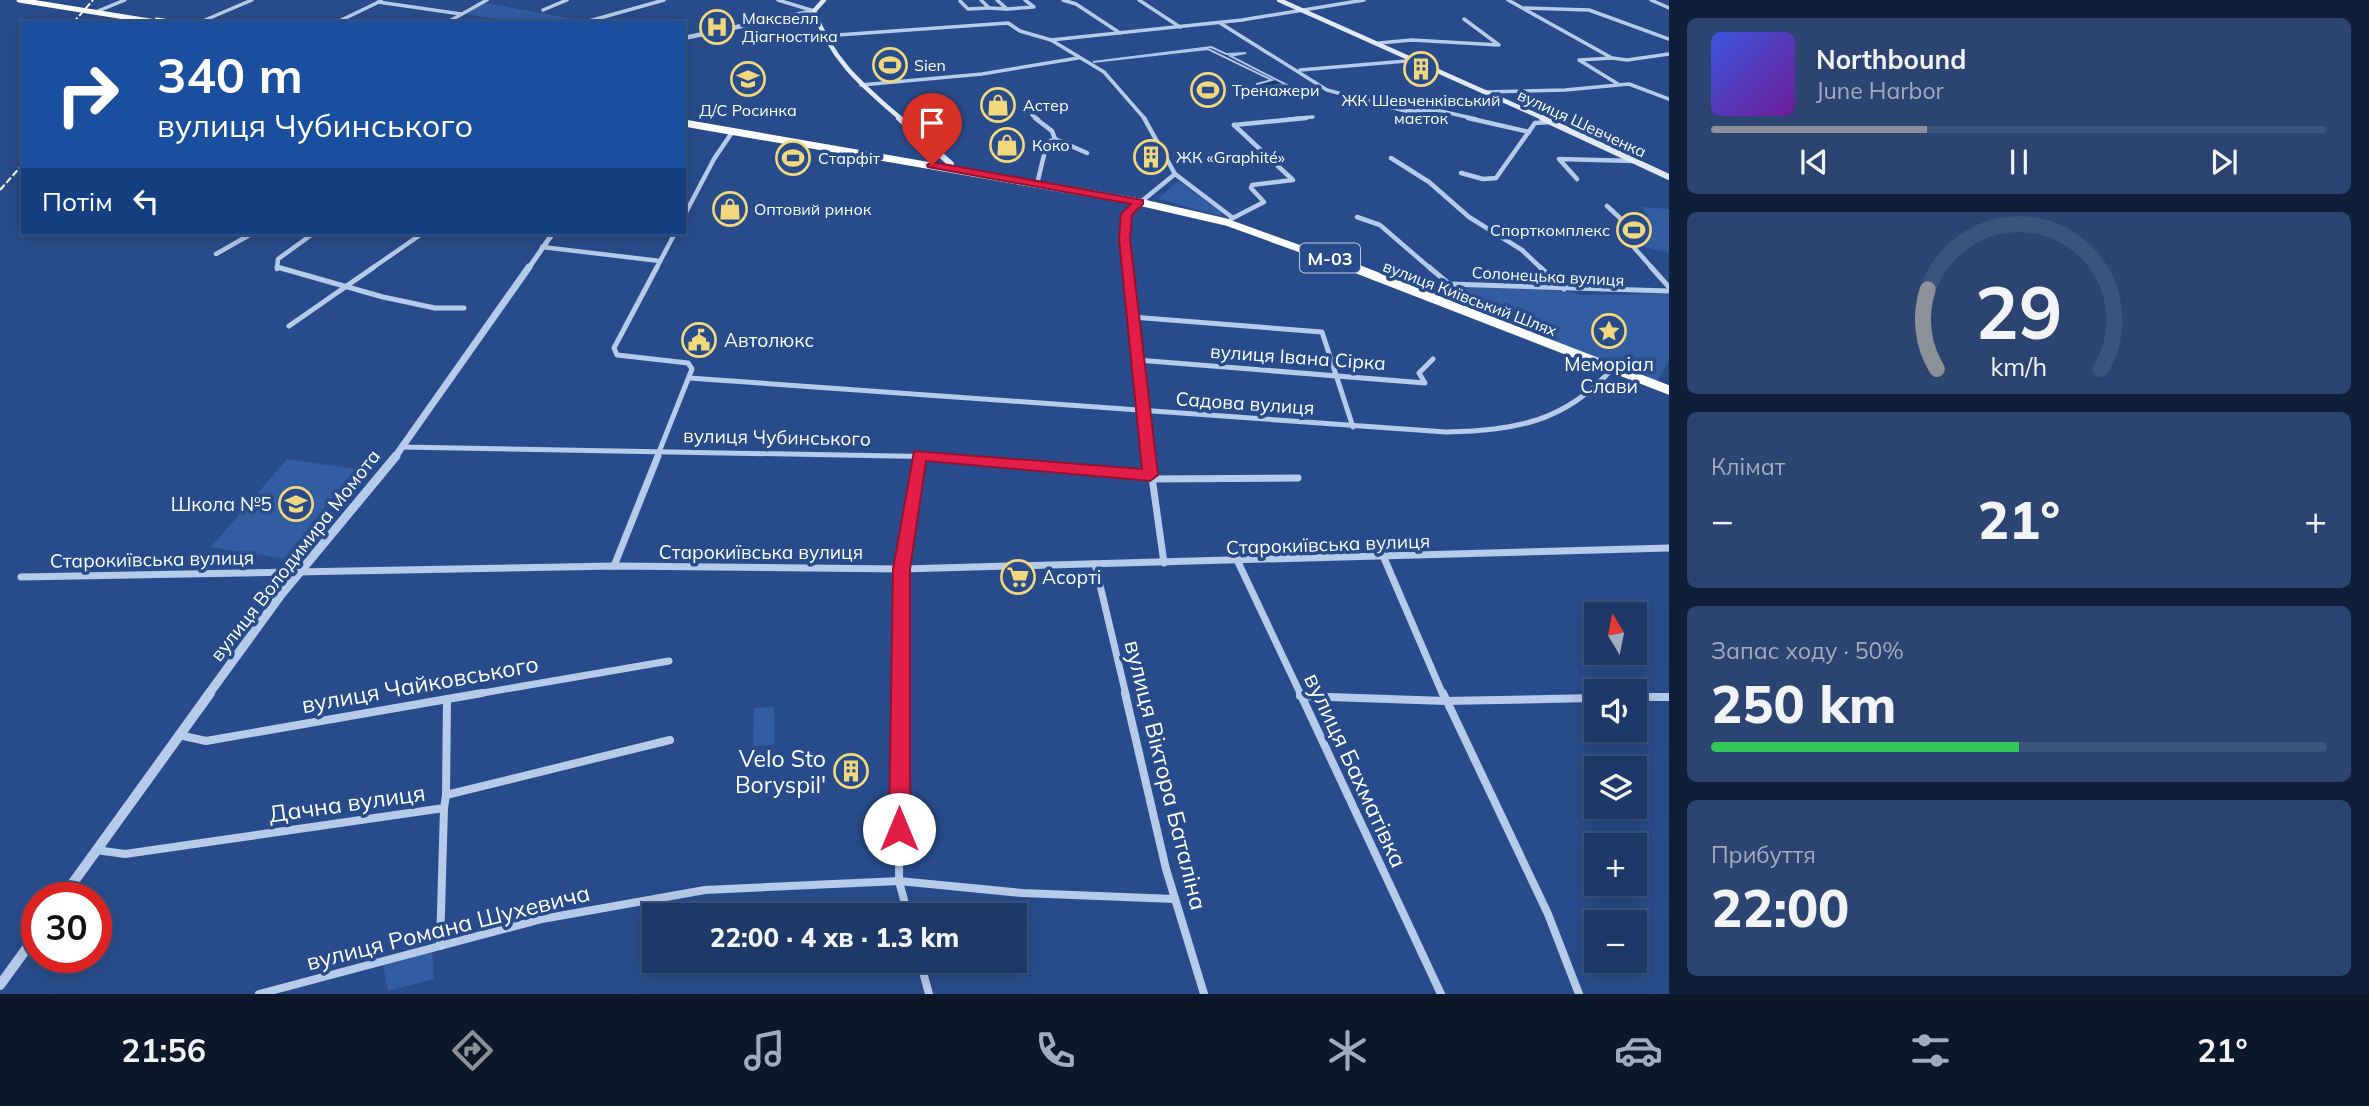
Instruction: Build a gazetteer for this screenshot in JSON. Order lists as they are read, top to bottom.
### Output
{
  "streets": {
    "highway": ["М-03", "вулиця Київський Шлях"],
    "main road": ["вулиця Шевченка"],
    "street": [
      "Солонецька вулиця",
      "вулиця Івана Сірка",
      "Садова вулиця",
      "вулиця Чубинського",
      "Старокиївська вулиця",
      "вулиця Володимира Момота",
      "вулиця Чайковського",
      "вулиця Бахматівка",
      "вулиця Віктора Баталіна",
      "Дачна вулиця",
      "вулиця Романа Шухевича"
    ]
  },
  "crossings": [
    ["Солонецька вулиця", "вулиця Київський Шлях"],
    ["вулиця Київський Шлях", "Садова вулиця"],
    ["вулиця Чубинського", "вулиця Володимира Момота"],
    ["Старокиївська вулиця", "вулиця Володимира Момота"],
    ["Старокиївська вулиця", "вулиця Бахматівка"],
    ["Старокиївська вулиця", "вулиця Віктора Баталіна"],
    ["вулиця Володимира Момота", "вулиця Чайковського"],
    ["вулиця Володимира Момота", "Дачна вулиця"],
    ["вулиця Віктора Баталіна", "вулиця Романа Шухевича"]
  ],
  "places": {
    "hospital": ["Максвелл Діагностика"],
    "sports": [
      "Sien",
      "Тренажери",
      "Старфіт",
      "Спорткомплекс"
    ],
    "building": ["ЖК Шевченківський маєток", "ЖК «Graphité»", "Velo Sto Boryspil'"],
    "school or university": ["Д/С Росинка", "Школа №5"],
    "shop": ["Астер", "Коко", "Оптовий ринок"],
    "place": ["Mеморіал Слави"],
    "public building": ["Автолюкс"],
    "supermarket": ["Асорті"]
  },
  "north": "top",
  "page": {
    "turn": ["340 m", "вулиця Чубинського"],
    "song": ["Northbound", "June Harbor"],
    "then": "Потім",
    "tile": [
      "Клімат",
      ["Запас ходу · 50%", "250 km"],
      ["Прибуття", "22:00"]
    ],
    "heat": ["−", "21°", "+"],
    "map_buttons": ["+", "−"],
    "limit": "30",
    "trip": "22:00 · 4 хв · 1.3 km",
    "tabs": ["21:56", "21°"],
    "gauge": ["29", "km/h"]
  }
}
